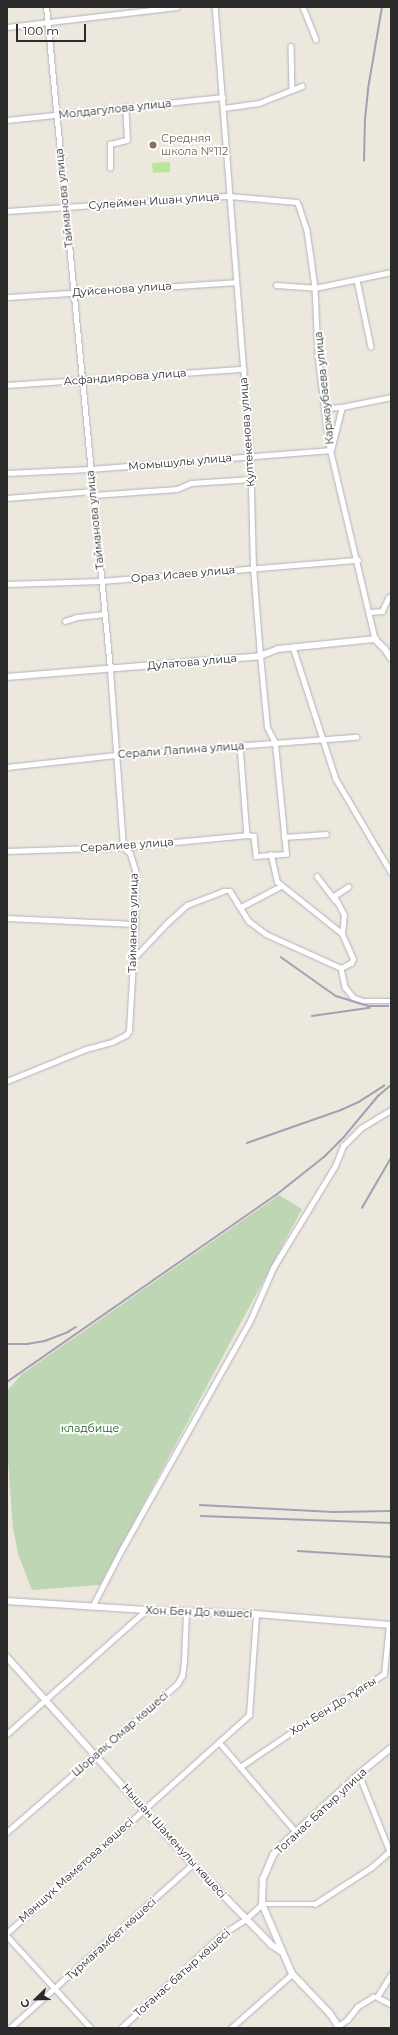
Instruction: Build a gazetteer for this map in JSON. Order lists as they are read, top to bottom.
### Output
{
  "streets": {
    "street": [
      "Молдагулова улица",
      "Тайманова улица",
      "Сулеймен Ишан улица",
      "Дуйсенова улица",
      "Асфандиярова улица",
      "Каржаубаева улица",
      "Култекенова улица",
      "Момышулы улица",
      "Ораз Исаев улица",
      "Дулатова улица",
      "Серали Лапина улица",
      "Сералиев улица",
      "Хон Бен До көшесі",
      "Хон Бен До тұяғы",
      "Шораяқ Омар көшесі",
      "Тоганас Батыр улица",
      "Нышан Шаменулы көшесі",
      "Мәншүк Мәметова көшесі",
      "Тұрмағамбет көшесі",
      "Тоғанас батыр көшесі"
    ]
  },
  "crossings": [
    ["Молдагулова улица", "Тайманова улица"],
    ["Молдагулова улица", "Култекенова улица"],
    ["Тайманова улица", "Сулеймен Ишан улица"],
    ["Тайманова улица", "Дуйсенова улица"],
    ["Тайманова улица", "Асфандиярова улица"],
    ["Тайманова улица", "Момышулы улица"],
    ["Тайманова улица", "Ораз Исаев улица"],
    ["Тайманова улица", "Дулатова улица"],
    ["Тайманова улица", "Серали Лапина улица"],
    ["Тайманова улица", "Сералиев улица"],
    ["Сулеймен Ишан улица", "Каржаубаева улица"],
    ["Сулеймен Ишан улица", "Култекенова улица"],
    ["Дуйсенова улица", "Култекенова улица"],
    ["Асфандиярова улица", "Култекенова улица"],
    ["Каржаубаева улица", "Култекенова улица"],
    ["Каржаубаева улица", "Момышулы улица"],
    ["Каржаубаева улица", "Ораз Исаев улица"],
    ["Каржаубаева улица", "Дулатова улица"],
    ["Култекенова улица", "Момышулы улица"],
    ["Култекенова улица", "Ораз Исаев улица"],
    ["Култекенова улица", "Дулатова улица"],
    ["Култекенова улица", "Серали Лапина улица"],
    ["Хон Бен До көшесі", "Хон Бен До тұяғы"],
    ["Хон Бен До көшесі", "Шораяқ Омар көшесі"],
    ["Хон Бен До көшесі", "Мәншүк Мәметова көшесі"],
    ["Шораяқ Омар көшесі", "Нышан Шаменулы көшесі"],
    ["Тоганас Батыр улица", "Нышан Шаменулы көшесі"],
    ["Тоганас Батыр улица", "Тоғанас батыр көшесі"],
    ["Нышан Шаменулы көшесі", "Мәншүк Мәметова көшесі"],
    ["Нышан Шаменулы көшесі", "Тұрмағамбет көшесі"],
    ["Нышан Шаменулы көшесі", "Тоғанас батыр көшесі"]
  ],
  "parks": ["кладбище"],
  "places": ["Средняя школа №112"],
  "scale_bar": "100 m",
  "north": "bottom left"
}
